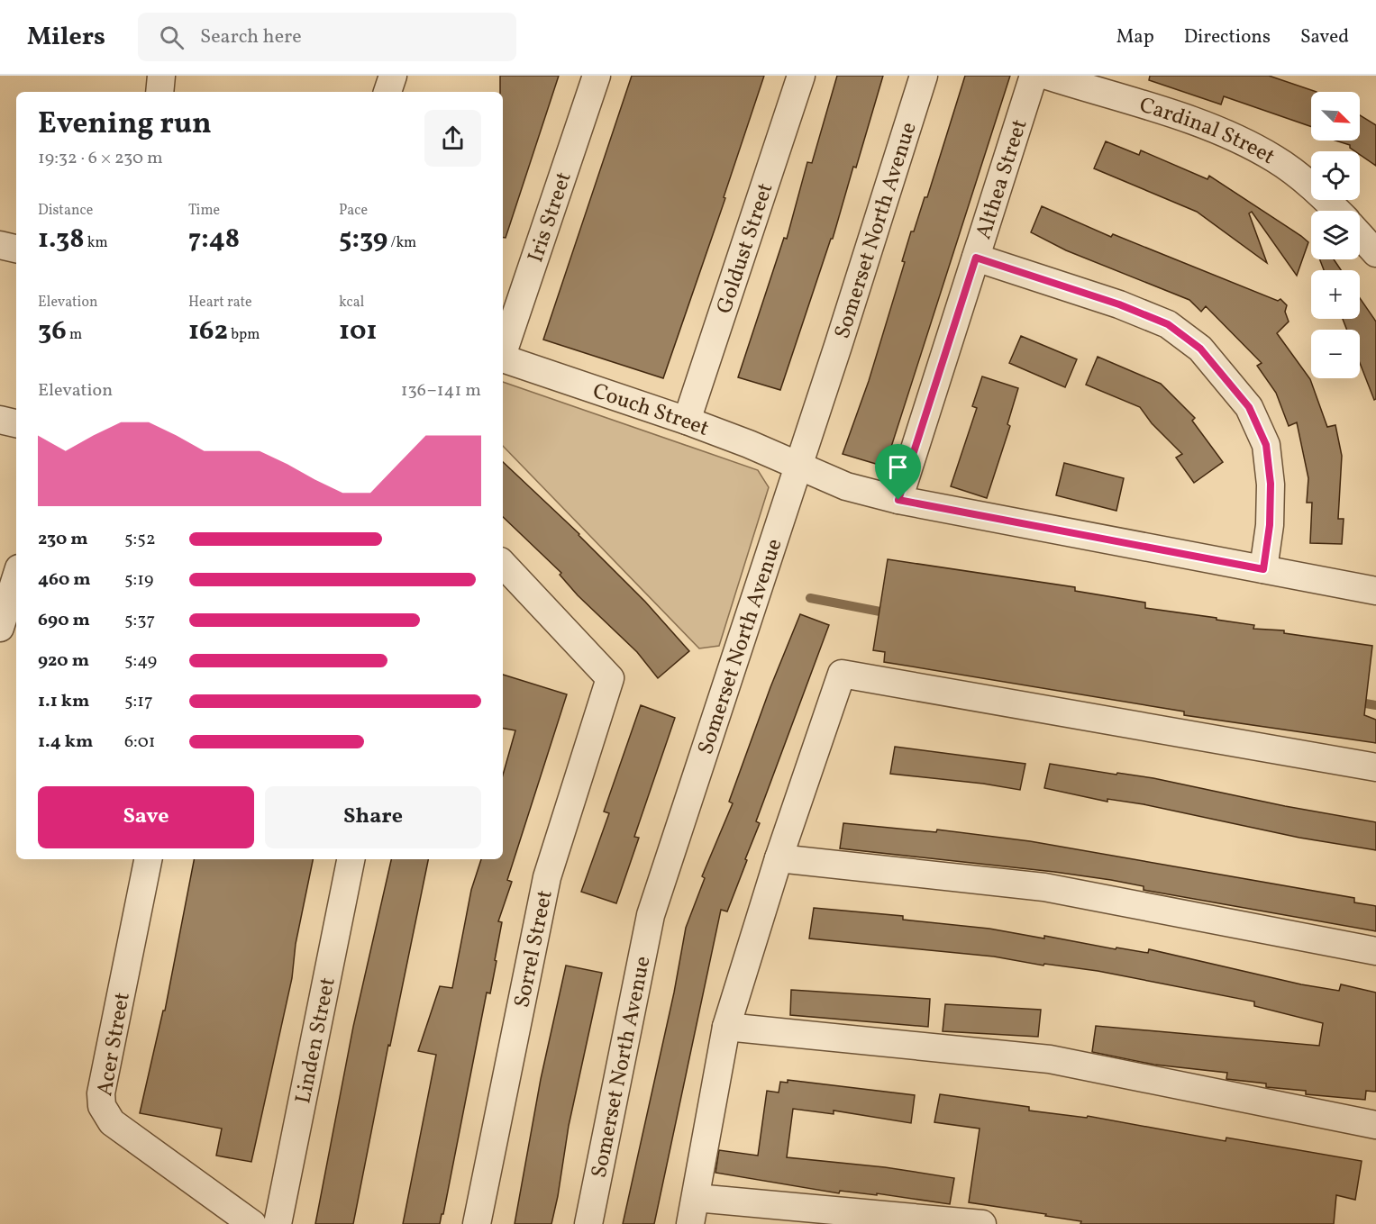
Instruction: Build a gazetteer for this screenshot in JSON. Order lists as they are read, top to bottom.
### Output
{
  "streets": {
    "street": [
      "Cardinal Street",
      "Althea Street",
      "Iris Street",
      "Somerset North Avenue",
      "Goldust Street",
      "Couch Street",
      "Sorrel Street",
      "Linden Street",
      "Acer Street"
    ]
  },
  "crossings": [
    ["Althea Street", "Couch Street"],
    ["Somerset North Avenue", "Couch Street"],
    ["Goldust Street", "Couch Street"]
  ],
  "north": "bottom right",
  "page": {
    "header": "Milers",
    "search": "Search here",
    "nav": ["Map", "Directions", "Saved"],
    "map_buttons": ["+", "−"],
    "heading": ["Evening run", "19:32 · 6 × 230 m"],
    "stats": [
      ["Distance", "1.38 km"],
      ["Time", "7:48"],
      ["Pace", "5:39 /km"],
      ["Elevation", "36 m"],
      ["Heart rate", "162 bpm"],
      ["kcal", "101"]
    ],
    "chart": ["Elevation", "136–141 m"],
    "list": [
      {
        "name": "230 m",
        "note": "5:52"
      },
      {
        "name": "460 m",
        "note": "5:19"
      },
      {
        "name": "690 m",
        "note": "5:37"
      },
      {
        "name": "920 m",
        "note": "5:49"
      },
      {
        "name": "1.1 km",
        "note": "5:17"
      },
      {
        "name": "1.4 km",
        "note": "6:01"
      }
    ],
    "buttons": ["Save", "Share"]
  }
}
